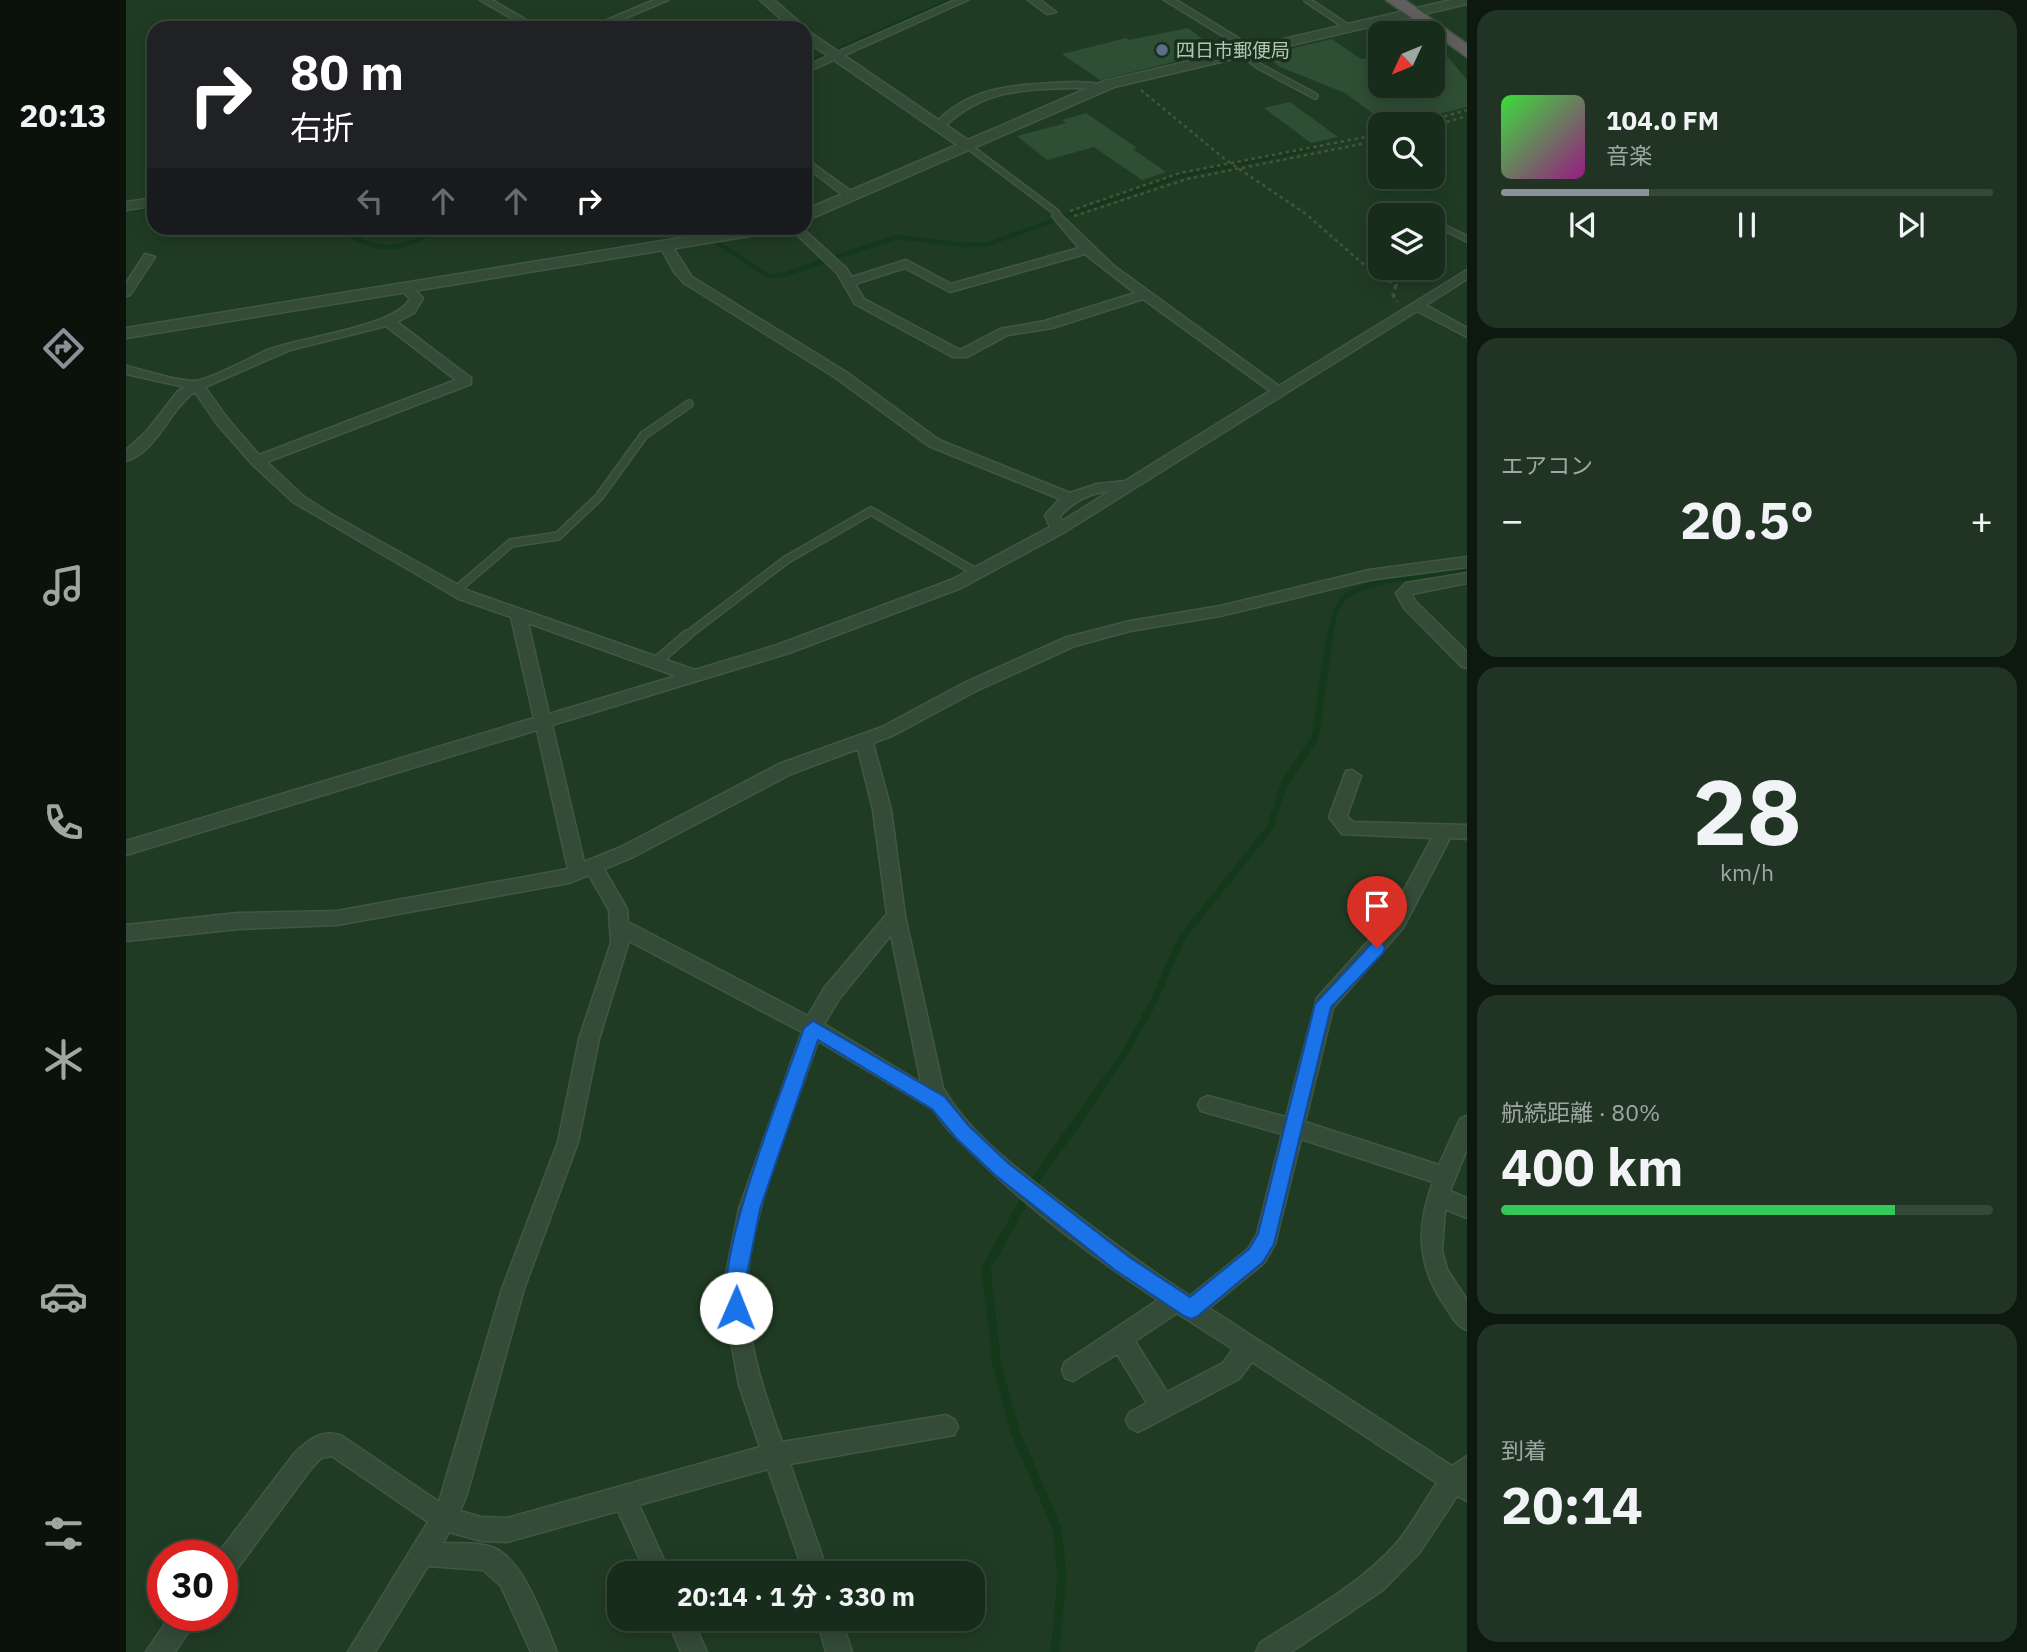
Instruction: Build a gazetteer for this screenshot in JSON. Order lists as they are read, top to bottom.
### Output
{
  "places": ["四日市郵便局"],
  "north": "bottom left",
  "page": {
    "tabs": "20:13",
    "turn": ["80 m", "右折"],
    "song": ["104.0 FM", "音楽"],
    "tile": [
      "エアコン",
      ["28", "km/h"],
      ["航続距離 · 80%", "400 km"],
      ["到着", "20:14"]
    ],
    "heat": ["−", "20.5°", "+"],
    "limit": "30",
    "trip": "20:14 · 1 分 · 330 m"
  }
}
